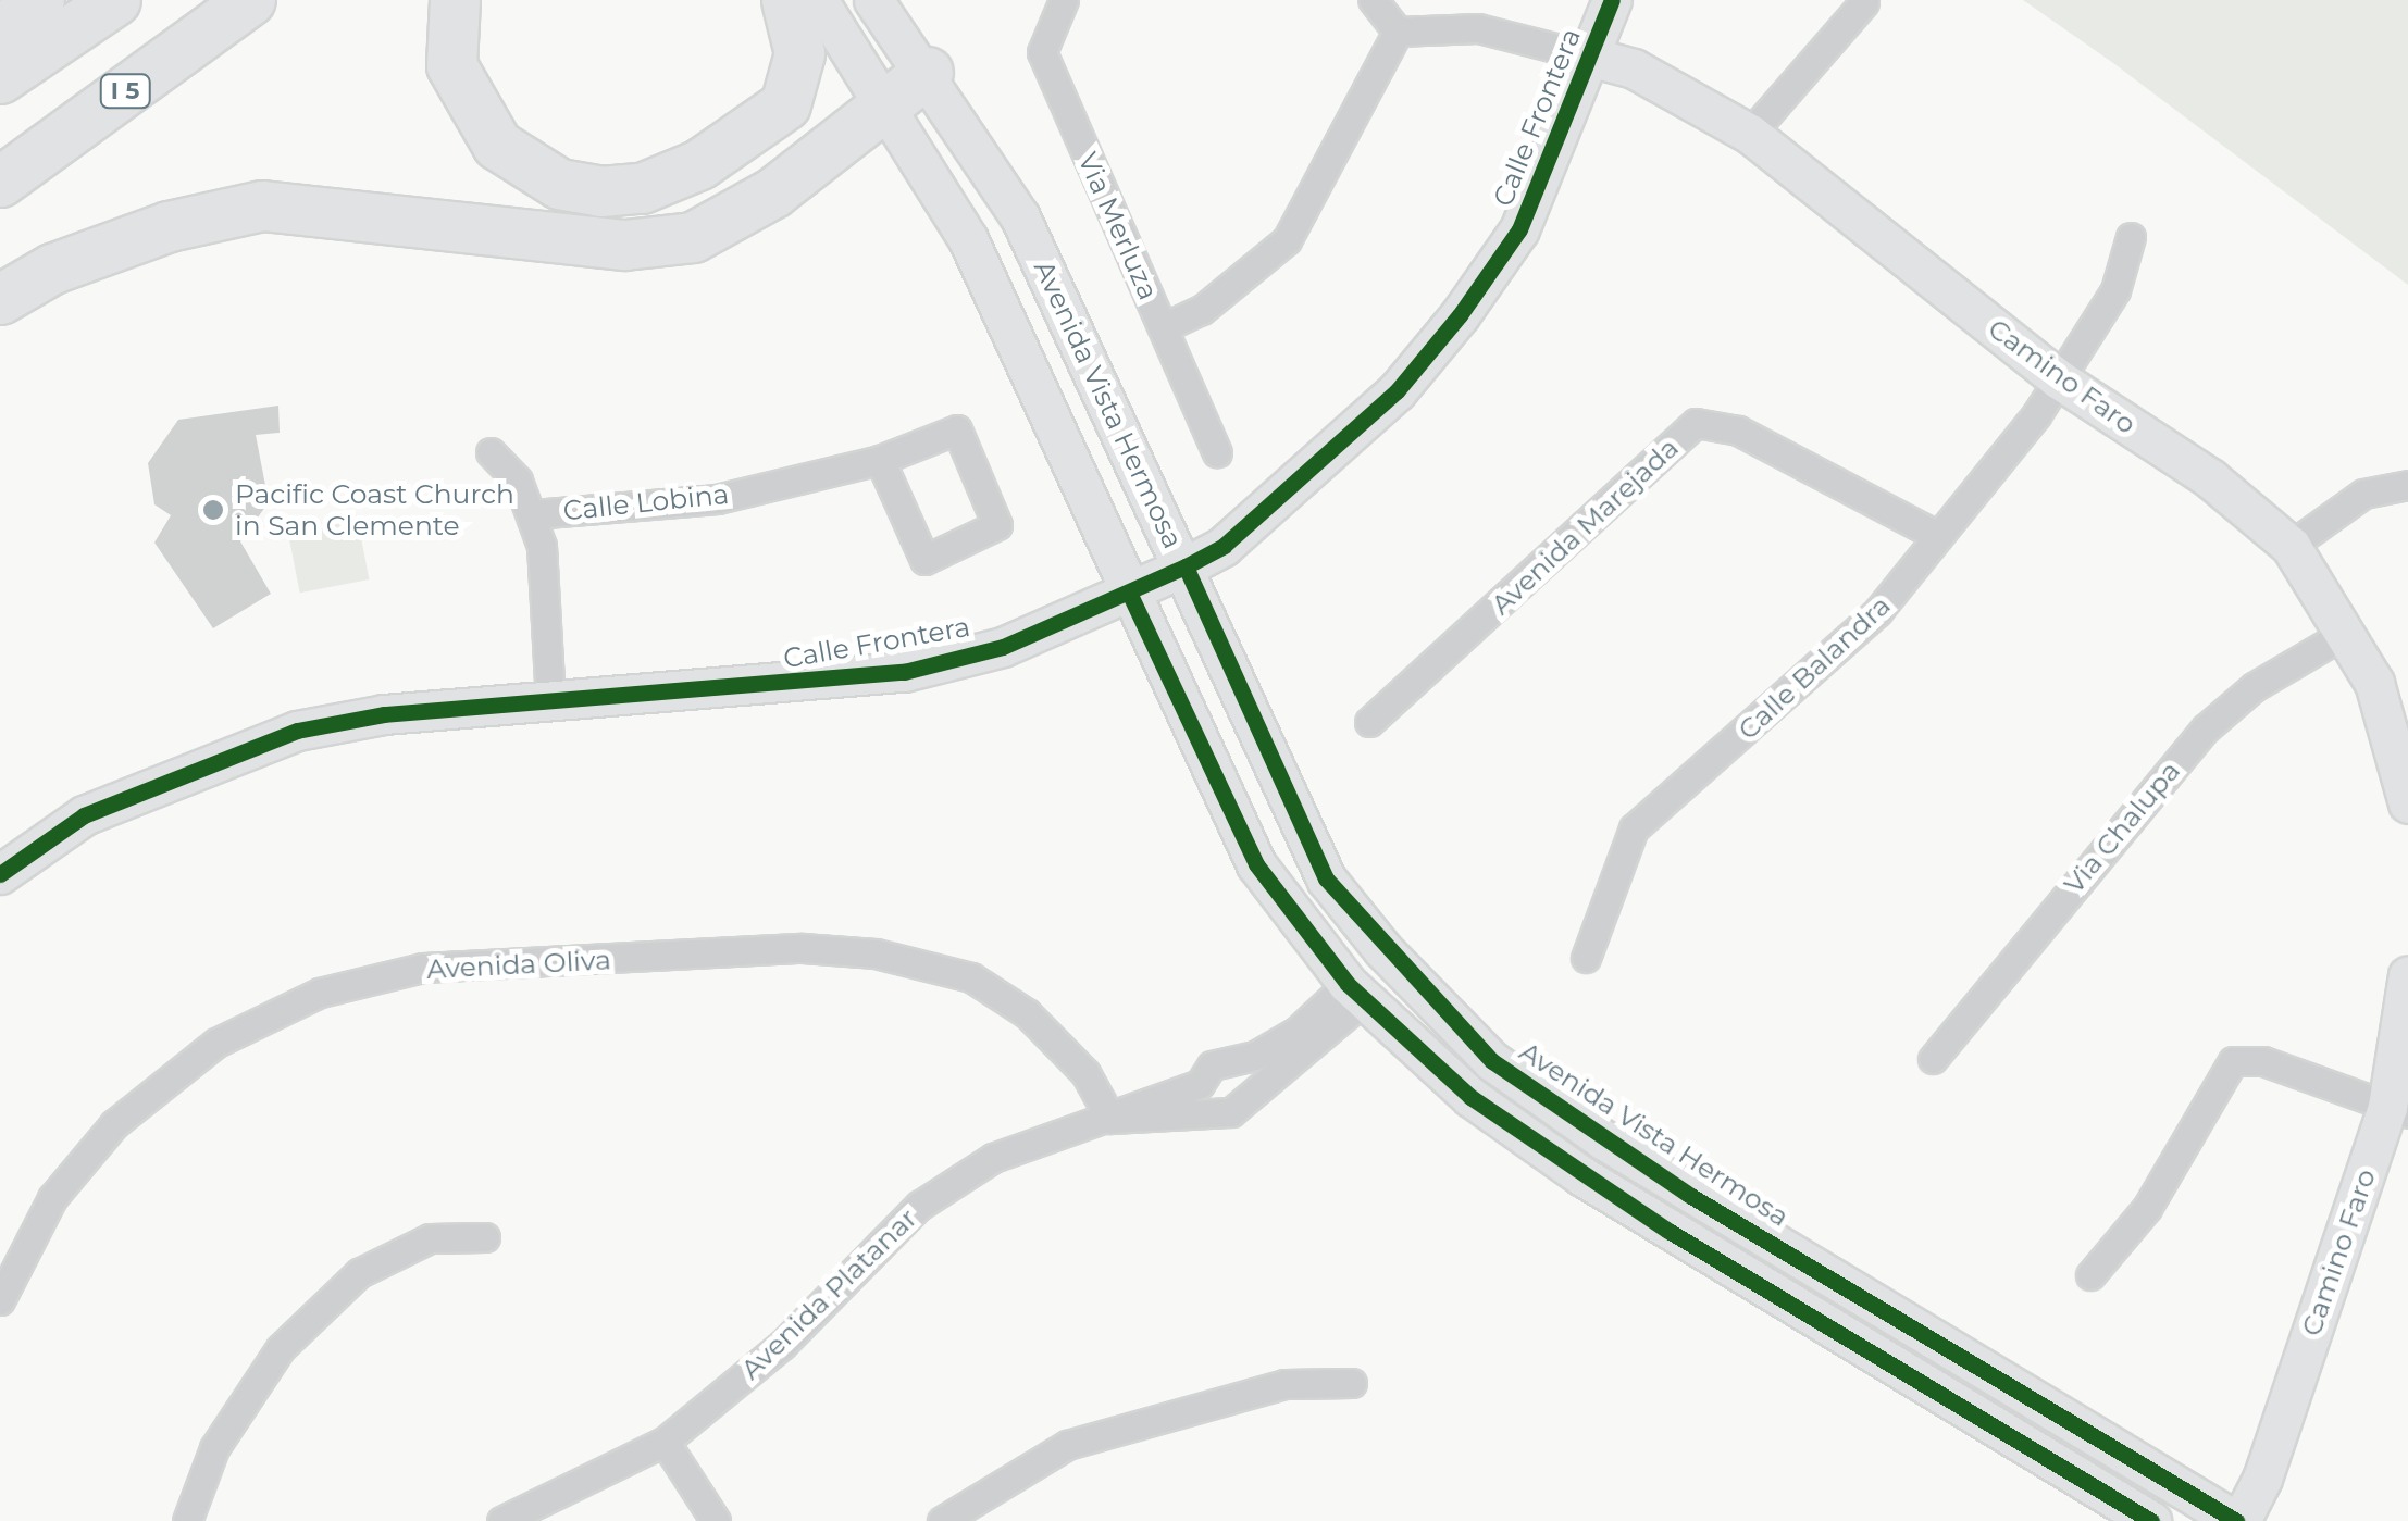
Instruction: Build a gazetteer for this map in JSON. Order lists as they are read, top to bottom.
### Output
{
  "streets": {
    "highway": ["I 5"],
    "main road": ["Calle Frontera", "Camino Faro", "Avenida Vista Hermosa"],
    "street": [
      "Via Merluza",
      "Calle Lobina",
      "Avenida Marejada",
      "Calle Balandra",
      "Via Chalupa",
      "Avenida Oliva",
      "Avenida Platanar"
    ]
  },
  "crossings": [
    ["Calle Frontera", "Camino Faro"],
    ["Calle Frontera", "Avenida Vista Hermosa"],
    ["Camino Faro", "Avenida Vista Hermosa"],
    ["Camino Faro", "Calle Balandra"],
    ["Camino Faro", "Via Chalupa"],
    ["Avenida Marejada", "Calle Balandra"],
    ["Avenida Oliva", "Avenida Platanar"]
  ],
  "places": ["Pacific Coast Church in San Clemente"]
}
